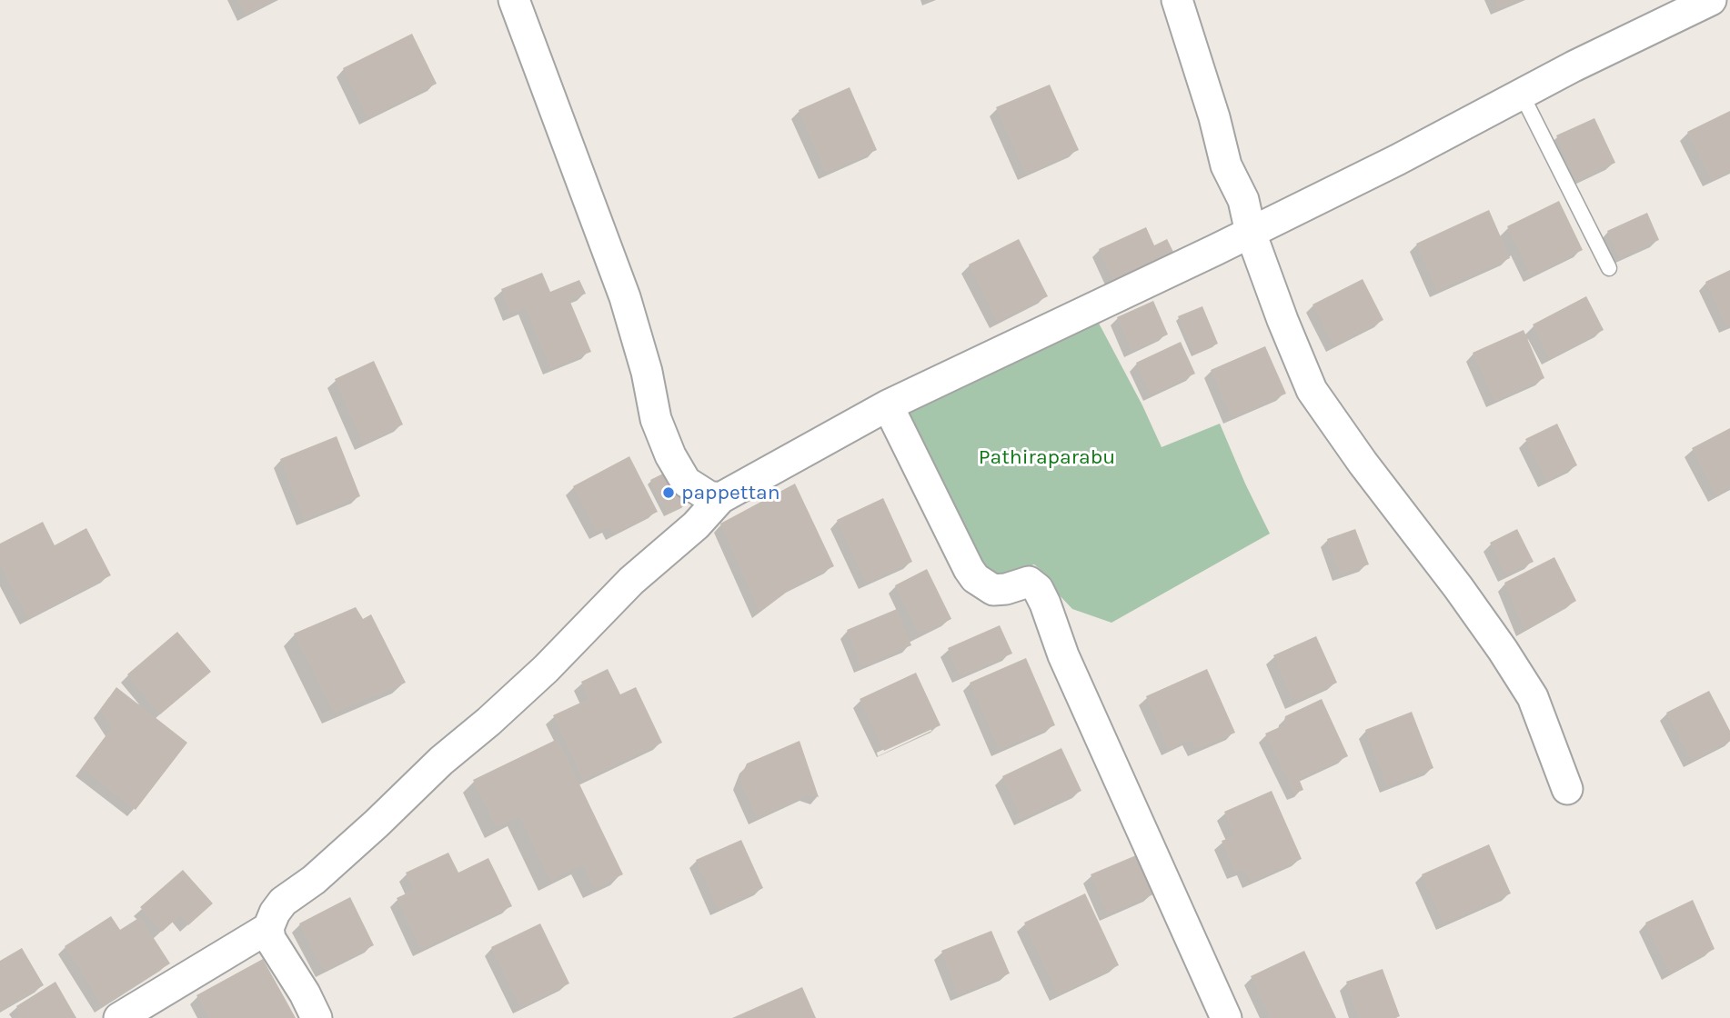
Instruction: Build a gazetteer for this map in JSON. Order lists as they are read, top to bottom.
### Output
{
  "parks": ["Pathiraparabu"],
  "places": ["pappettan"]
}
